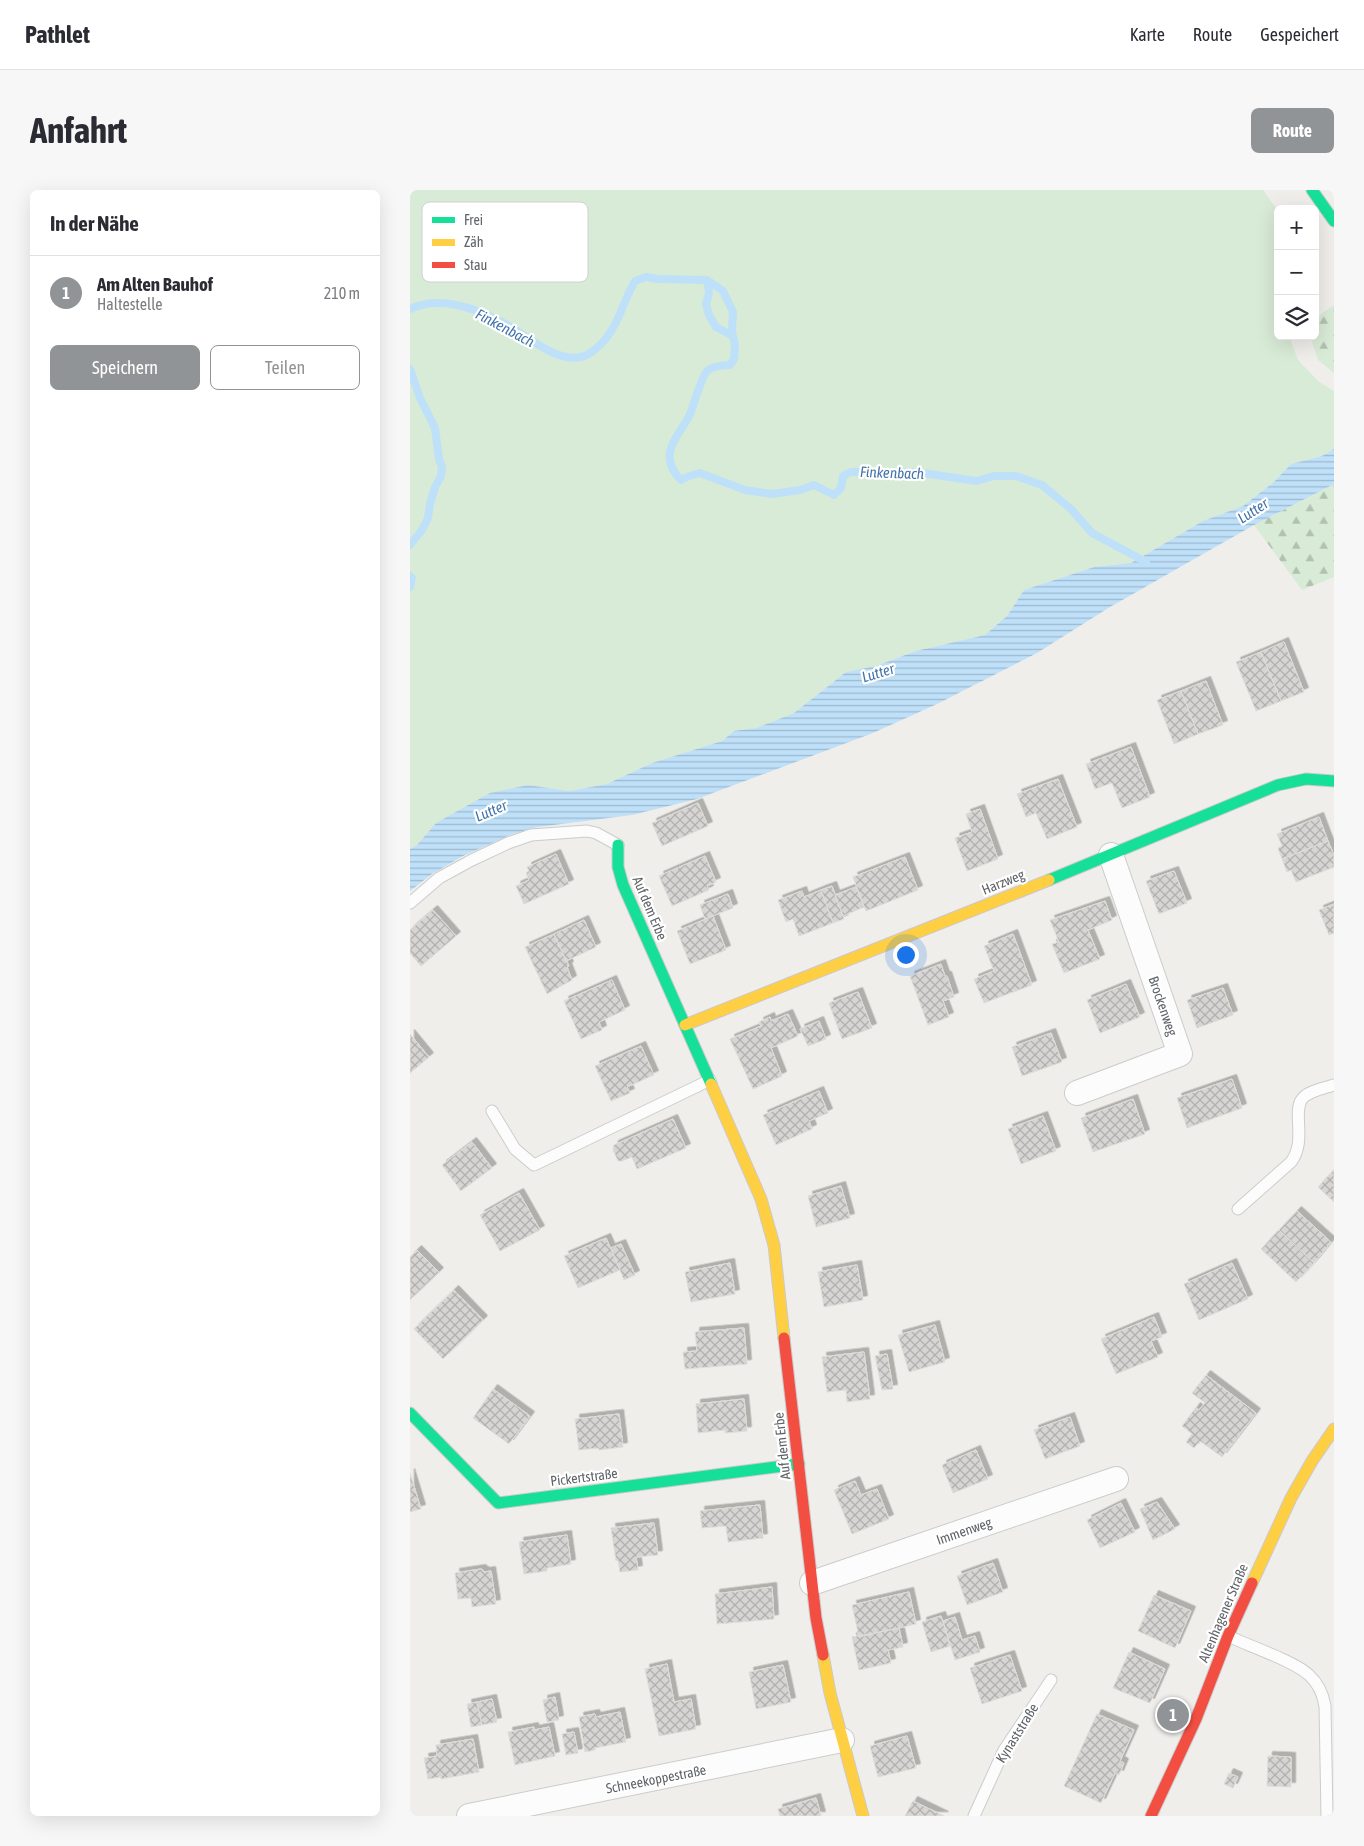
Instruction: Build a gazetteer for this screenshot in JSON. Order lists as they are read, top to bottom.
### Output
{
  "streets": {
    "street": [
      "Harzweg",
      "Auf dem Erbe",
      "Brockenweg",
      "Pickertstraße",
      "Immenweg",
      "Altenhagener Straße",
      "Schneekoppestraße"
    ],
    "lane": ["Kynaststraße"]
  },
  "crossings": [
    ["Harzweg", "Auf dem Erbe"],
    ["Harzweg", "Brockenweg"],
    ["Auf dem Erbe", "Pickertstraße"],
    ["Auf dem Erbe", "Immenweg"],
    ["Auf dem Erbe", "Schneekoppestraße"]
  ],
  "water": ["Finkenbach", "Lutter"],
  "legend": ["Frei", "Zäh", "Stau"],
  "page": {
    "header": "Pathlet",
    "nav": ["Karte", "Route", "Gespeichert"],
    "buttons": [
      "Route",
      ["Speichern", "Teilen"]
    ],
    "title": "Anfahrt",
    "heading": "In der Nähe",
    "map_buttons": ["+", "−"],
    "list": [
      {
        "mark": "1",
        "name": "Am Alten Bauhof",
        "note": "Haltestelle",
        "value": "210 m"
      }
    ],
    "pins": "1"
  }
}
